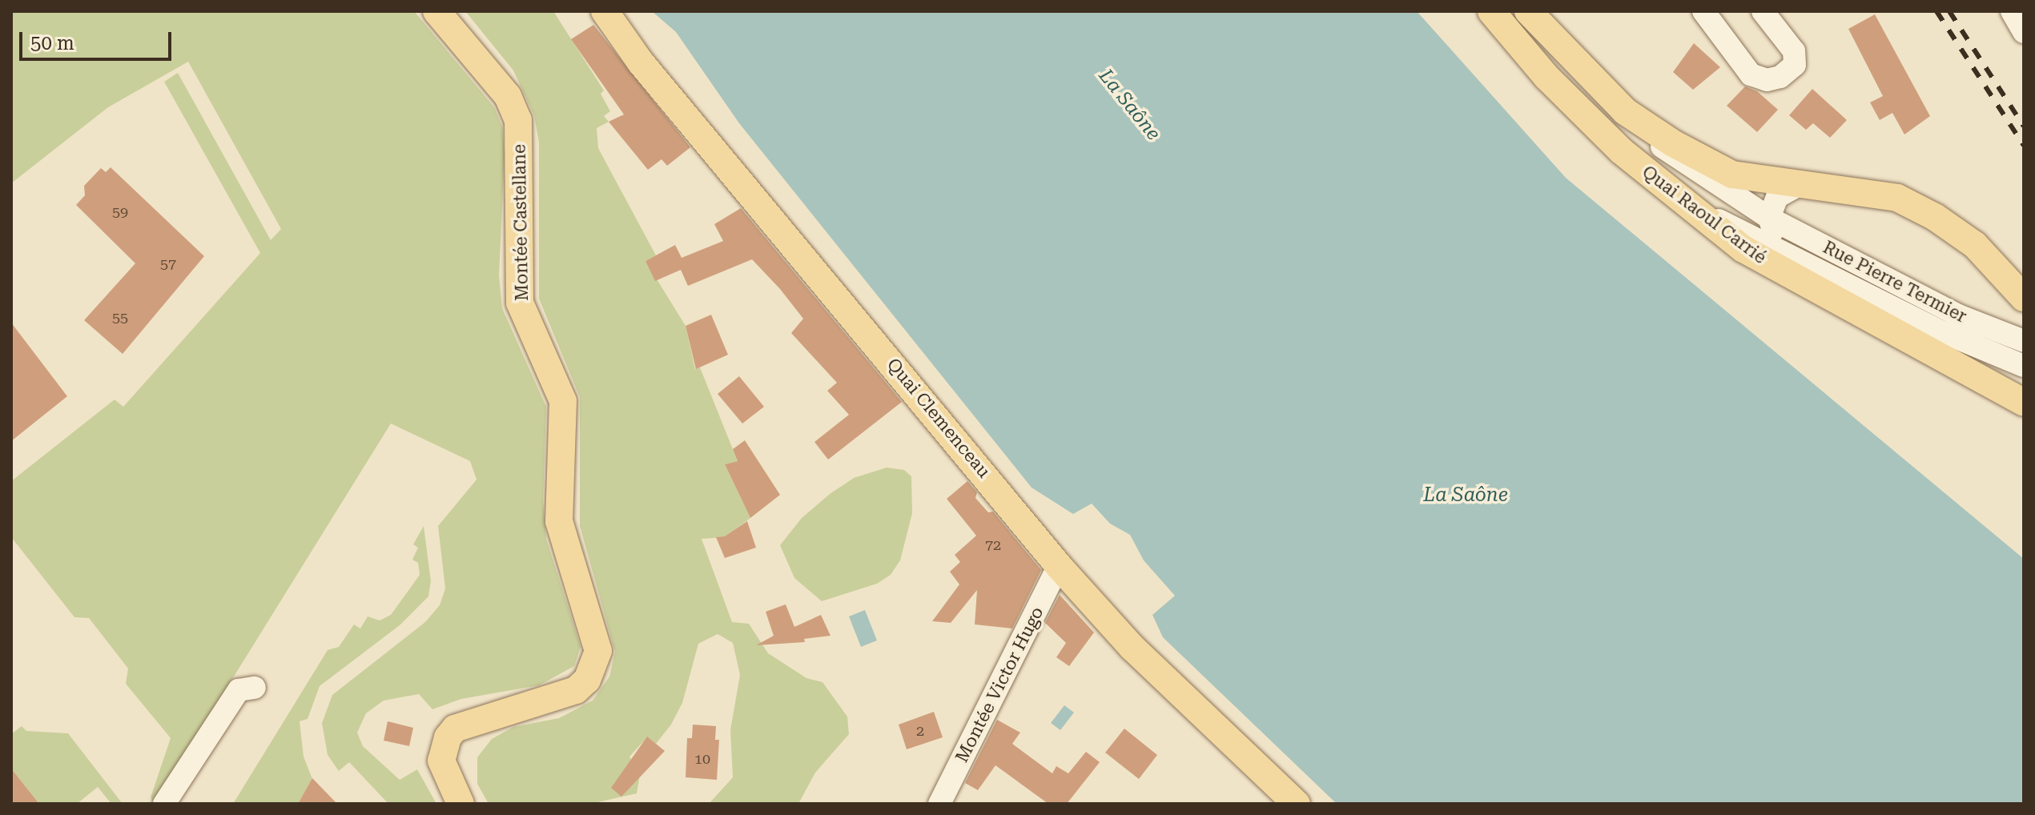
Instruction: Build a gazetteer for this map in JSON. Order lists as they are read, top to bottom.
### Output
{
  "streets": {
    "main road": ["Quai Raoul Carrié", "Montée Castellane", "Quai Clemenceau"],
    "street": ["Rue Pierre Termier", "Montée Victor Hugo"]
  },
  "crossings": [
    ["Quai Raoul Carrié", "Rue Pierre Termier"],
    ["Quai Clemenceau", "Montée Victor Hugo"]
  ],
  "water": ["La Saône"],
  "house_numbers": [
    "59",
    "57",
    "55",
    "72",
    "2",
    "10"
  ],
  "scale_bar": "50 m"
}
